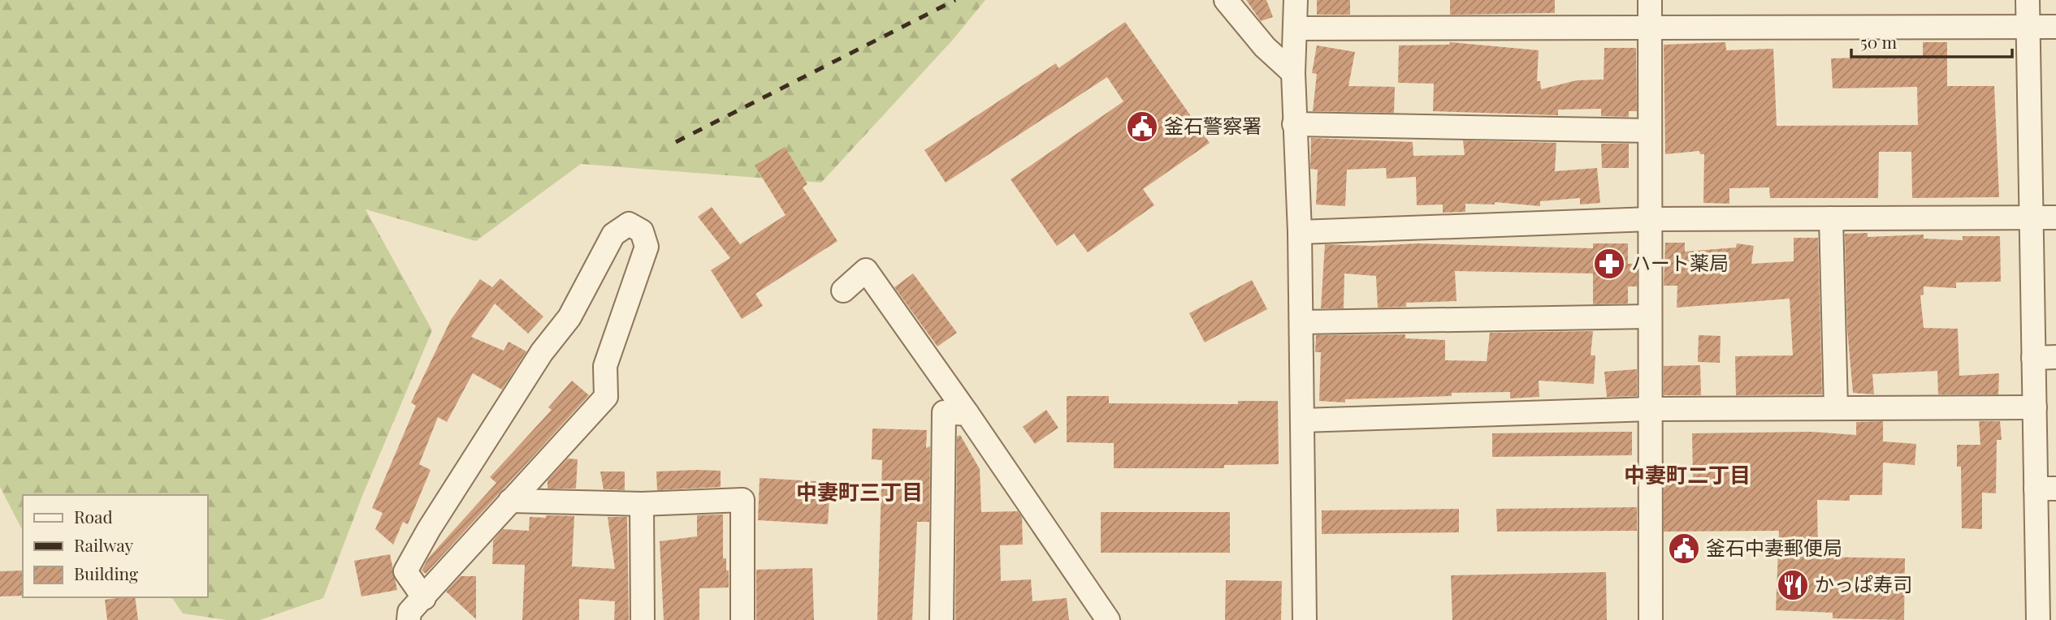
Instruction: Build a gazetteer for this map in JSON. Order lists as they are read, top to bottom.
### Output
{
  "districts": ["中妻町二丁目", "中妻町三丁目"],
  "places": {
    "public building": ["釜石警察署", "釜石中妻郵便局"],
    "pharmacy": ["ハート薬局"],
    "restaurant": ["かっぱ寿司"]
  },
  "legend": ["Road", "Railway", "Building"],
  "scale_bar": "50 m"
}
